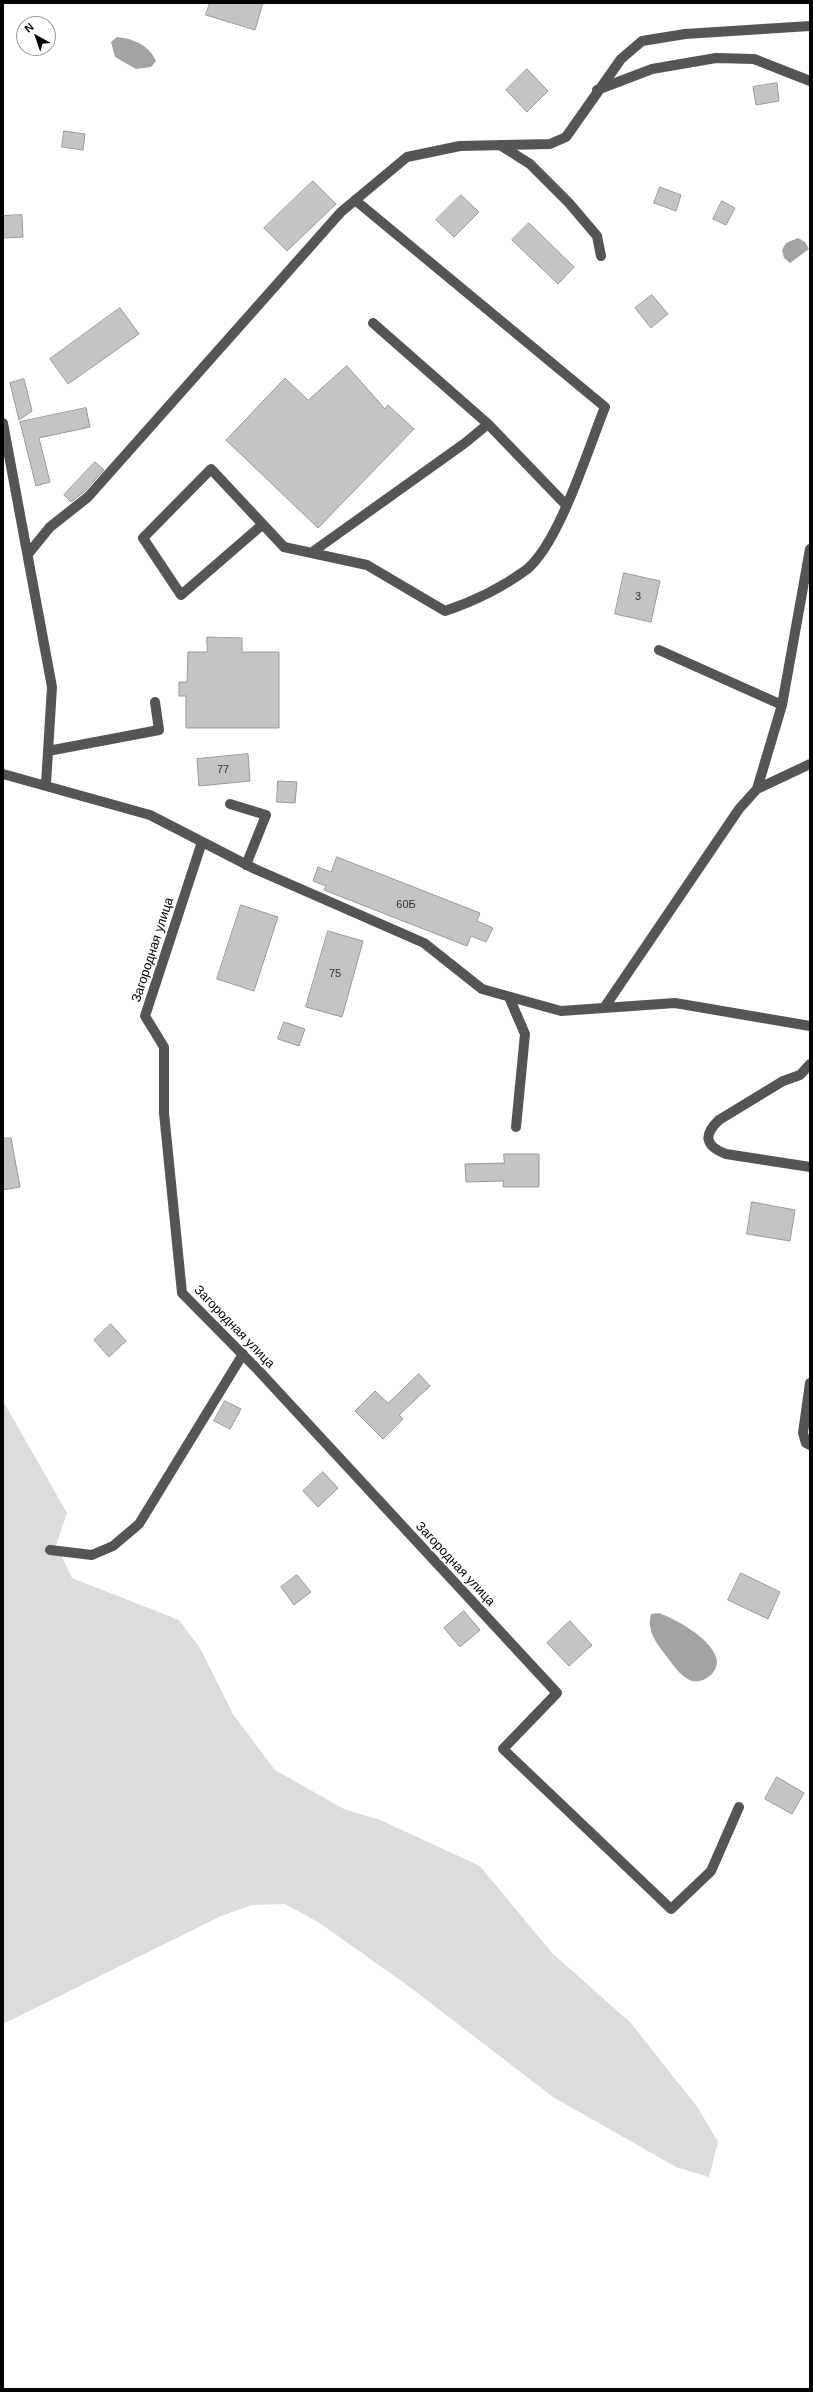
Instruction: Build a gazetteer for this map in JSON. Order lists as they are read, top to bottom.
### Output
{
  "streets": {
    "street": ["Загородная улица"]
  },
  "house_numbers": [
    "3",
    "77",
    "60Б",
    "75"
  ],
  "north": "top left"
}
